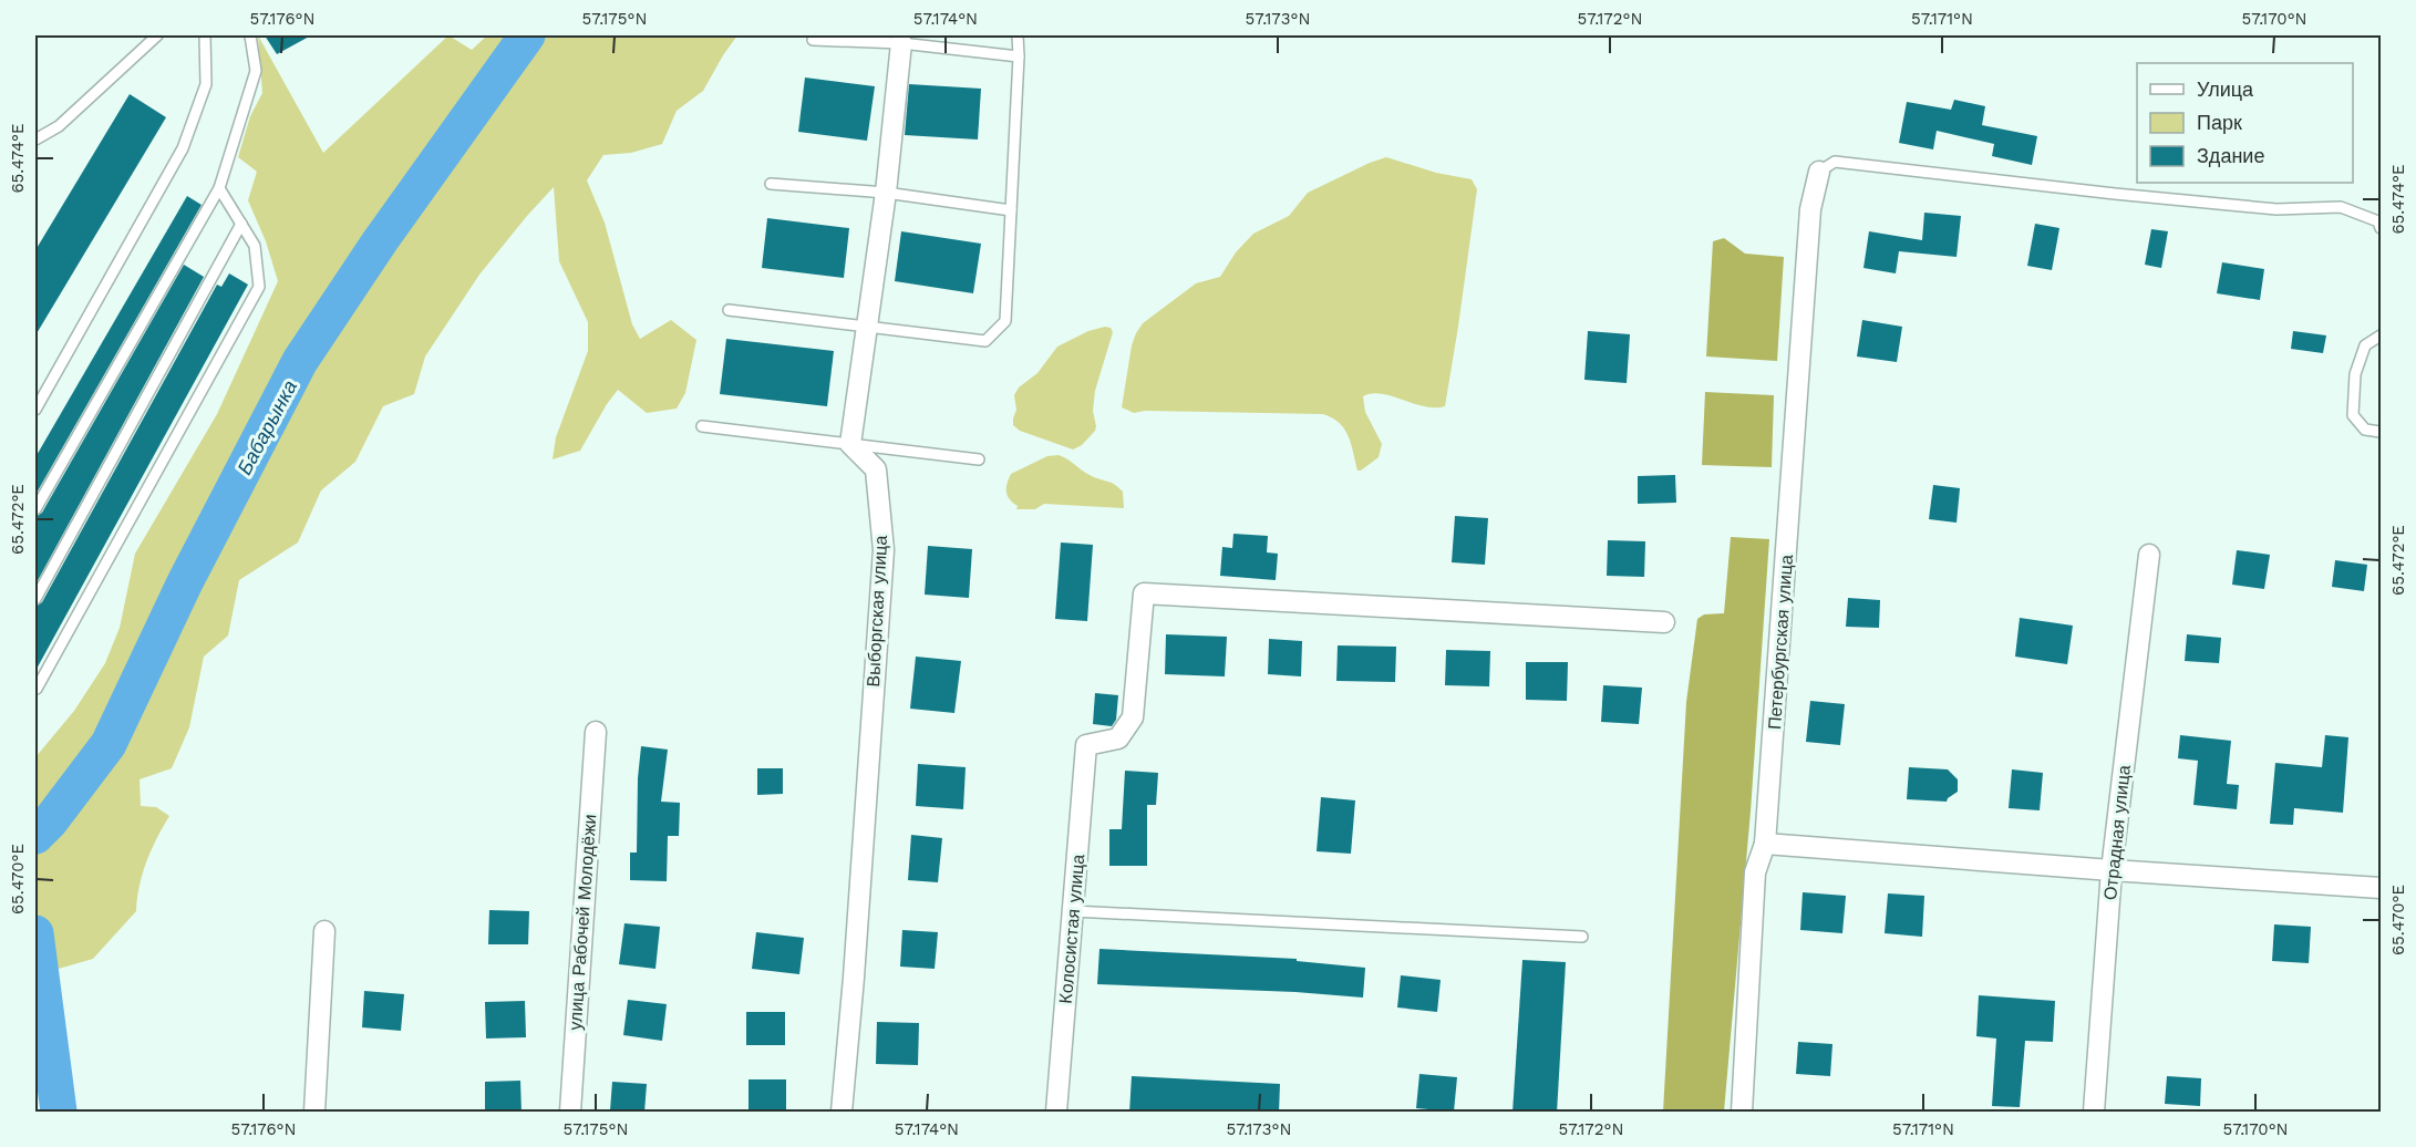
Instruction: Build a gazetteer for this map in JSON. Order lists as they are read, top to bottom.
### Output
{
  "streets": {
    "street": [
      "Выборгская улица",
      "Петербургская улица",
      "Отрадная улица",
      "улица Рабочей Молодёжи",
      "Колосистая улица"
    ]
  },
  "water": ["Бабарынка"],
  "legend": ["Улица", "Парк", "Здание"],
  "coordinates": [
    "57.176°N",
    "57.175°N",
    "57.174°N",
    "57.173°N",
    "57.172°N",
    "57.171°N",
    "57.170°N",
    "65.474°E",
    "65.472°E",
    "65.470°E"
  ]
}
